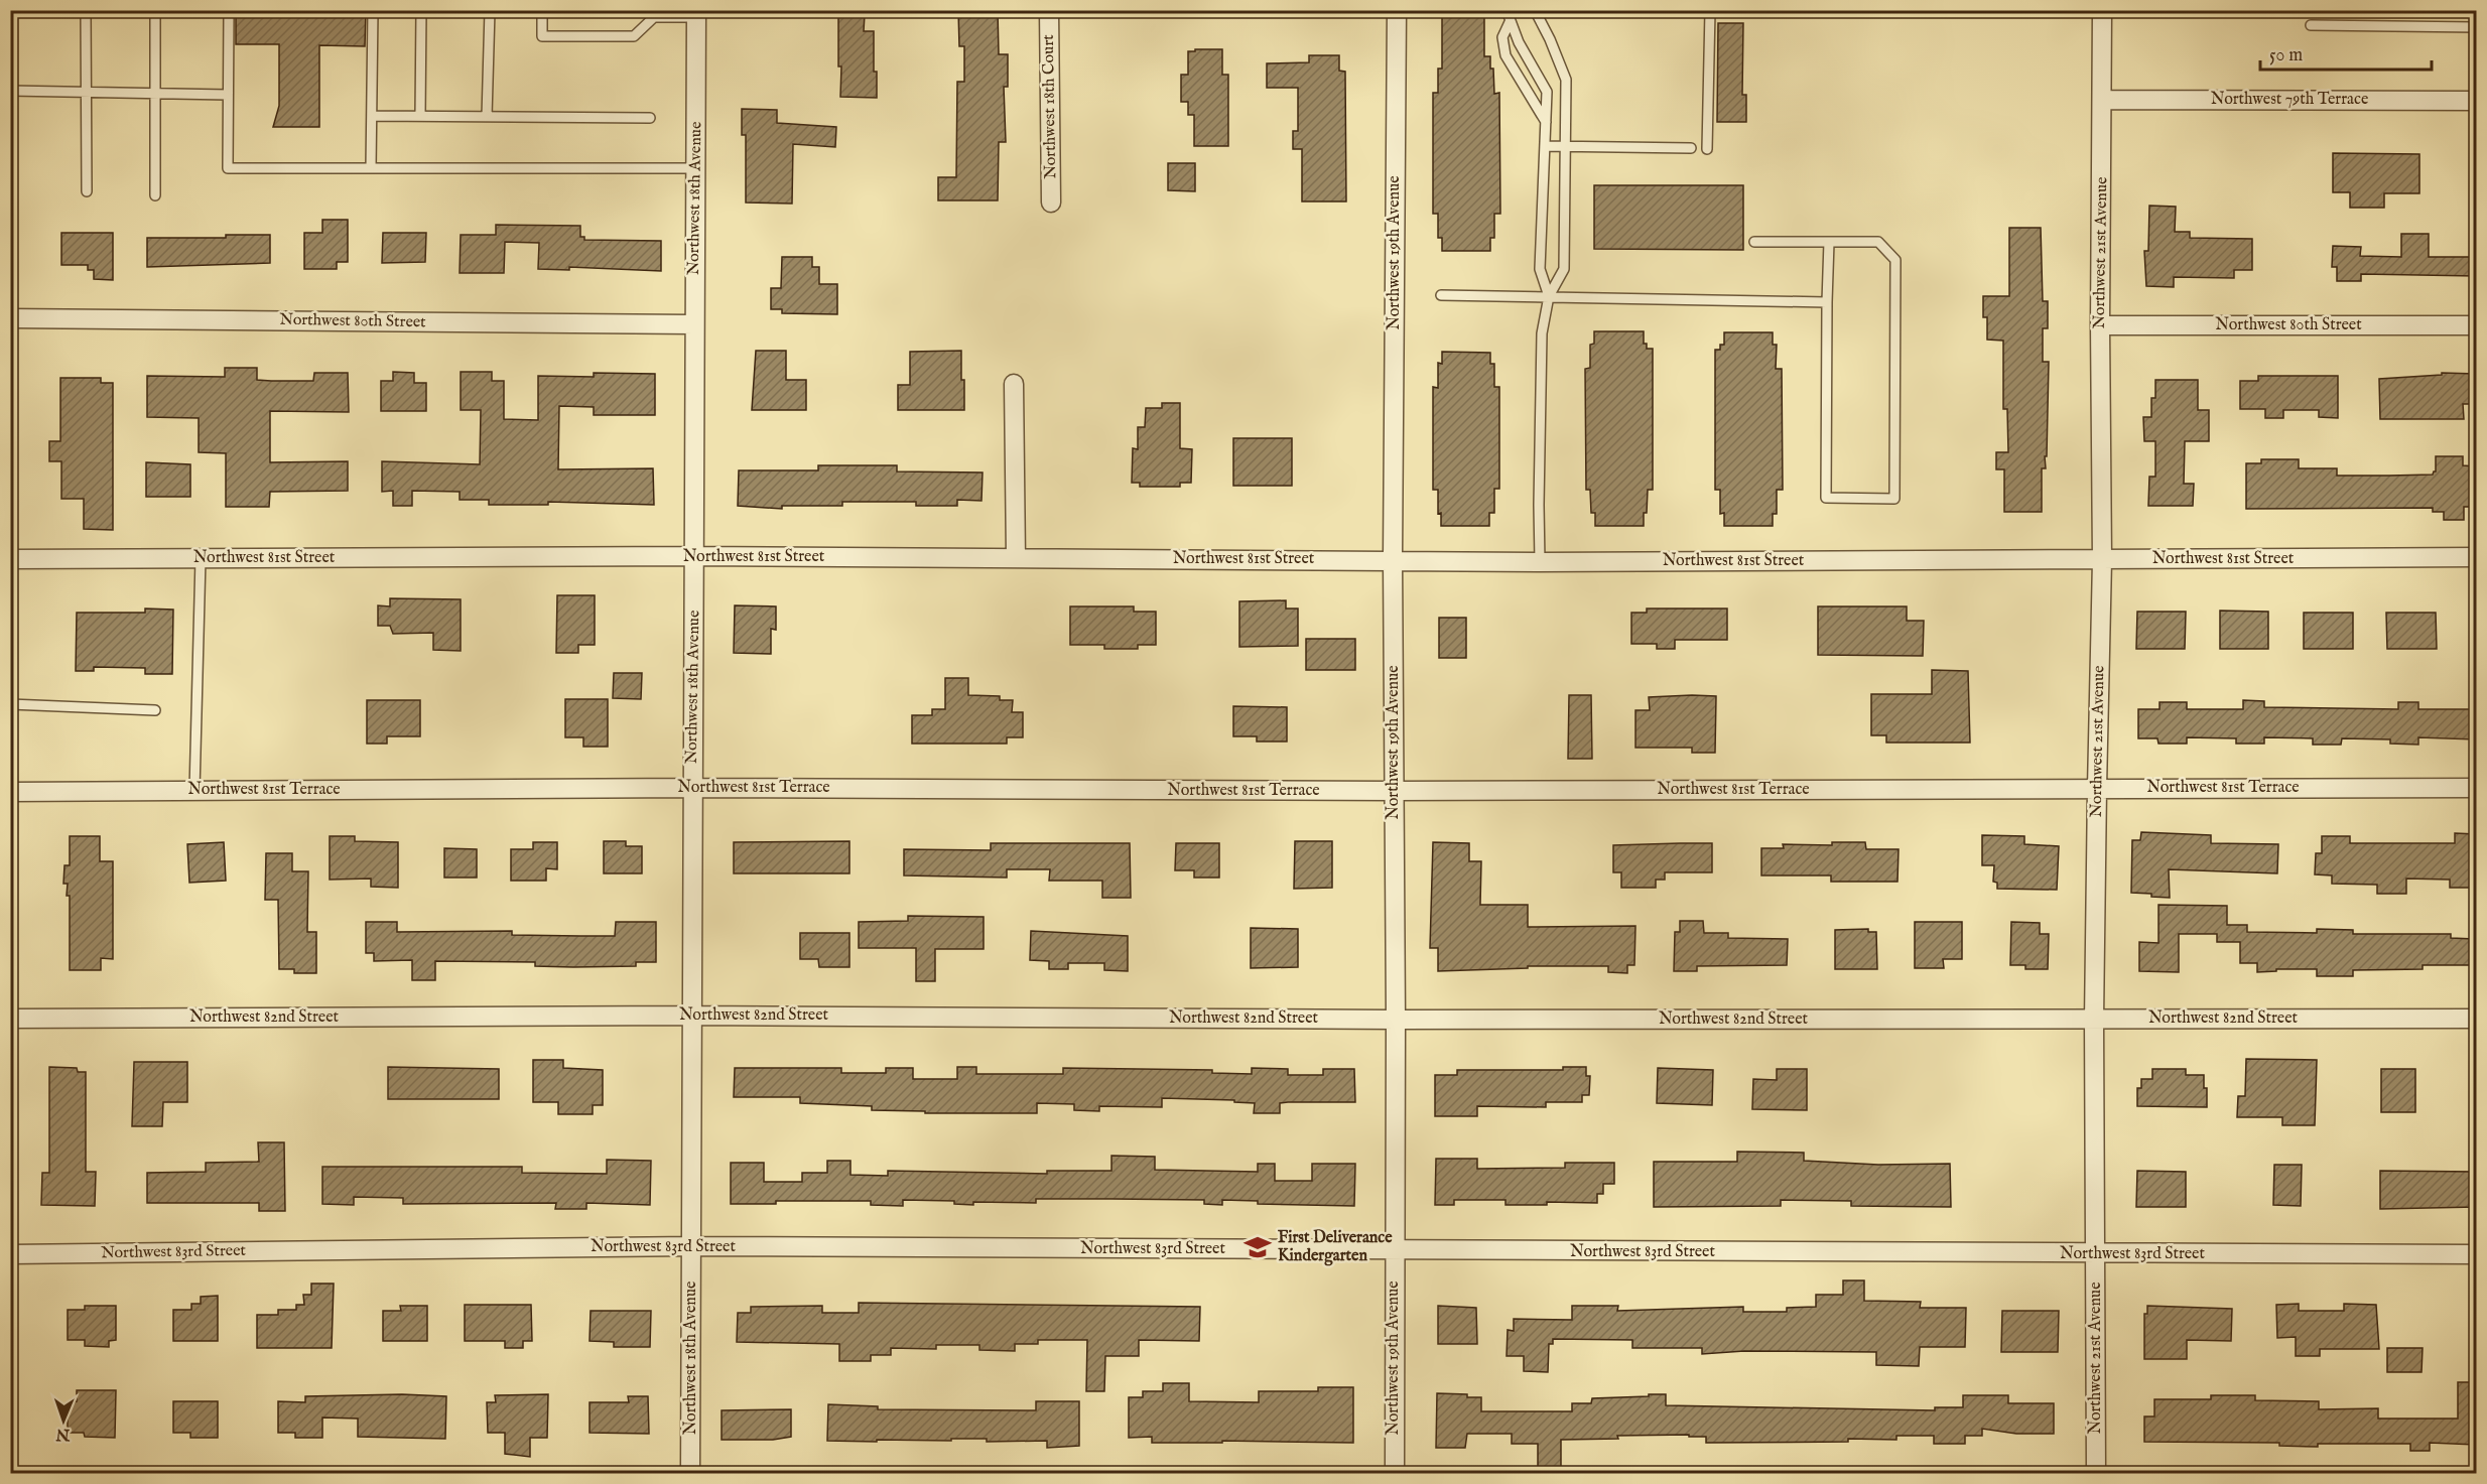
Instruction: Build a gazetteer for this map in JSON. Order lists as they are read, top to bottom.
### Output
{
  "streets": {
    "street": [
      "Northwest 79th Terrace",
      "Northwest 18th Court",
      "Northwest 18th Avenue",
      "Northwest 19th Avenue",
      "Northwest 21st Avenue",
      "Northwest 80th Street",
      "Northwest 81st Street",
      "Northwest 81st Terrace",
      "Northwest 82nd Street",
      "Northwest 83rd Street"
    ]
  },
  "crossings": [
    ["Northwest 79th Terrace", "Northwest 21st Avenue"],
    ["Northwest 18th Avenue", "Northwest 80th Street"],
    ["Northwest 18th Avenue", "Northwest 81st Street"],
    ["Northwest 18th Avenue", "Northwest 81st Terrace"],
    ["Northwest 18th Avenue", "Northwest 82nd Street"],
    ["Northwest 18th Avenue", "Northwest 83rd Street"],
    ["Northwest 19th Avenue", "Northwest 81st Street"],
    ["Northwest 19th Avenue", "Northwest 81st Terrace"],
    ["Northwest 19th Avenue", "Northwest 82nd Street"],
    ["Northwest 19th Avenue", "Northwest 83rd Street"],
    ["Northwest 21st Avenue", "Northwest 80th Street"],
    ["Northwest 21st Avenue", "Northwest 81st Street"],
    ["Northwest 21st Avenue", "Northwest 81st Terrace"],
    ["Northwest 21st Avenue", "Northwest 82nd Street"],
    ["Northwest 21st Avenue", "Northwest 83rd Street"]
  ],
  "places": {
    "school or university": ["First Deliverance Kindergarten"]
  },
  "scale_bar": "50 m",
  "north": "bottom"
}
